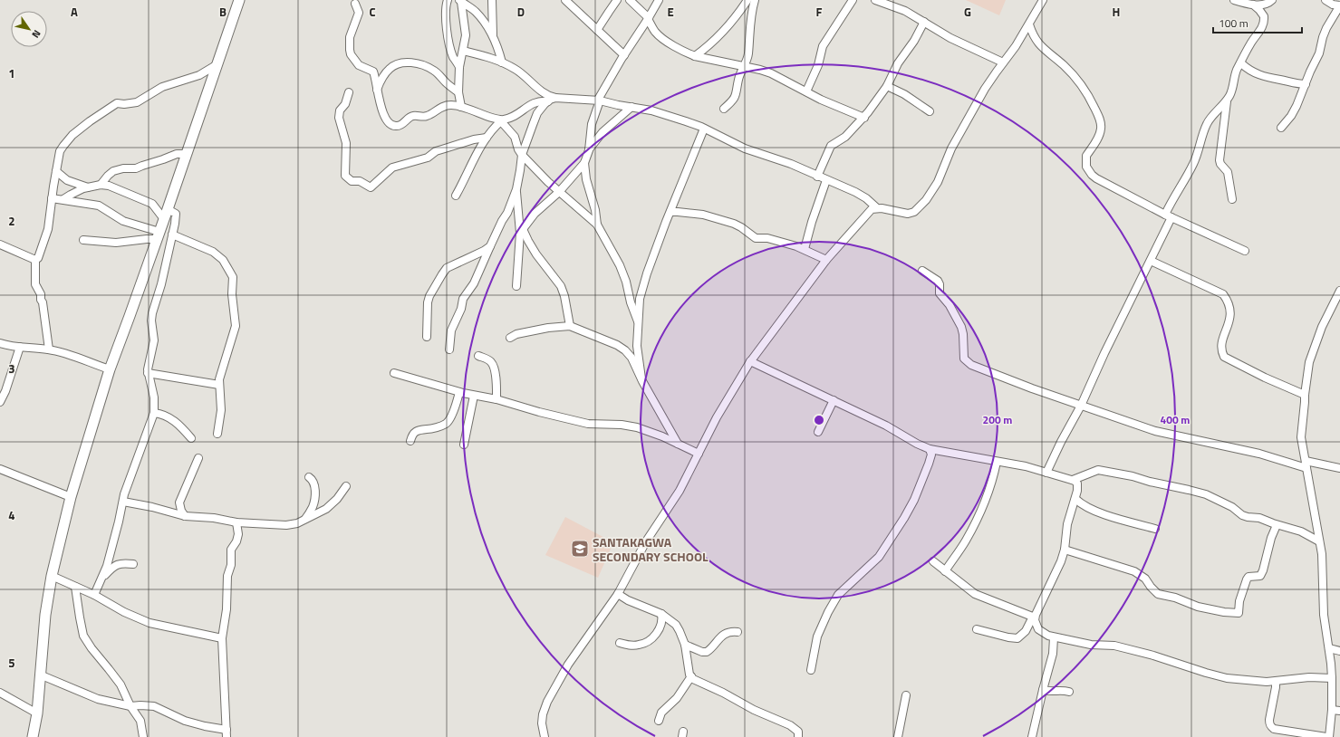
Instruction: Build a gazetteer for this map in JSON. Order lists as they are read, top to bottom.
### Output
{
  "places": {
    "school or university": ["SANTAKAGWA SECONDARY SCHOOL"]
  },
  "scale_bar": "100 m",
  "north": "bottom right",
  "grid": {
    "columns": [
      "A",
      "B",
      "C",
      "D",
      "E",
      "F",
      "G",
      "H"
    ],
    "rows": [
      "1",
      "2",
      "3",
      "4",
      "5"
    ]
  },
  "rings": ["200 m", "400 m"]
}
